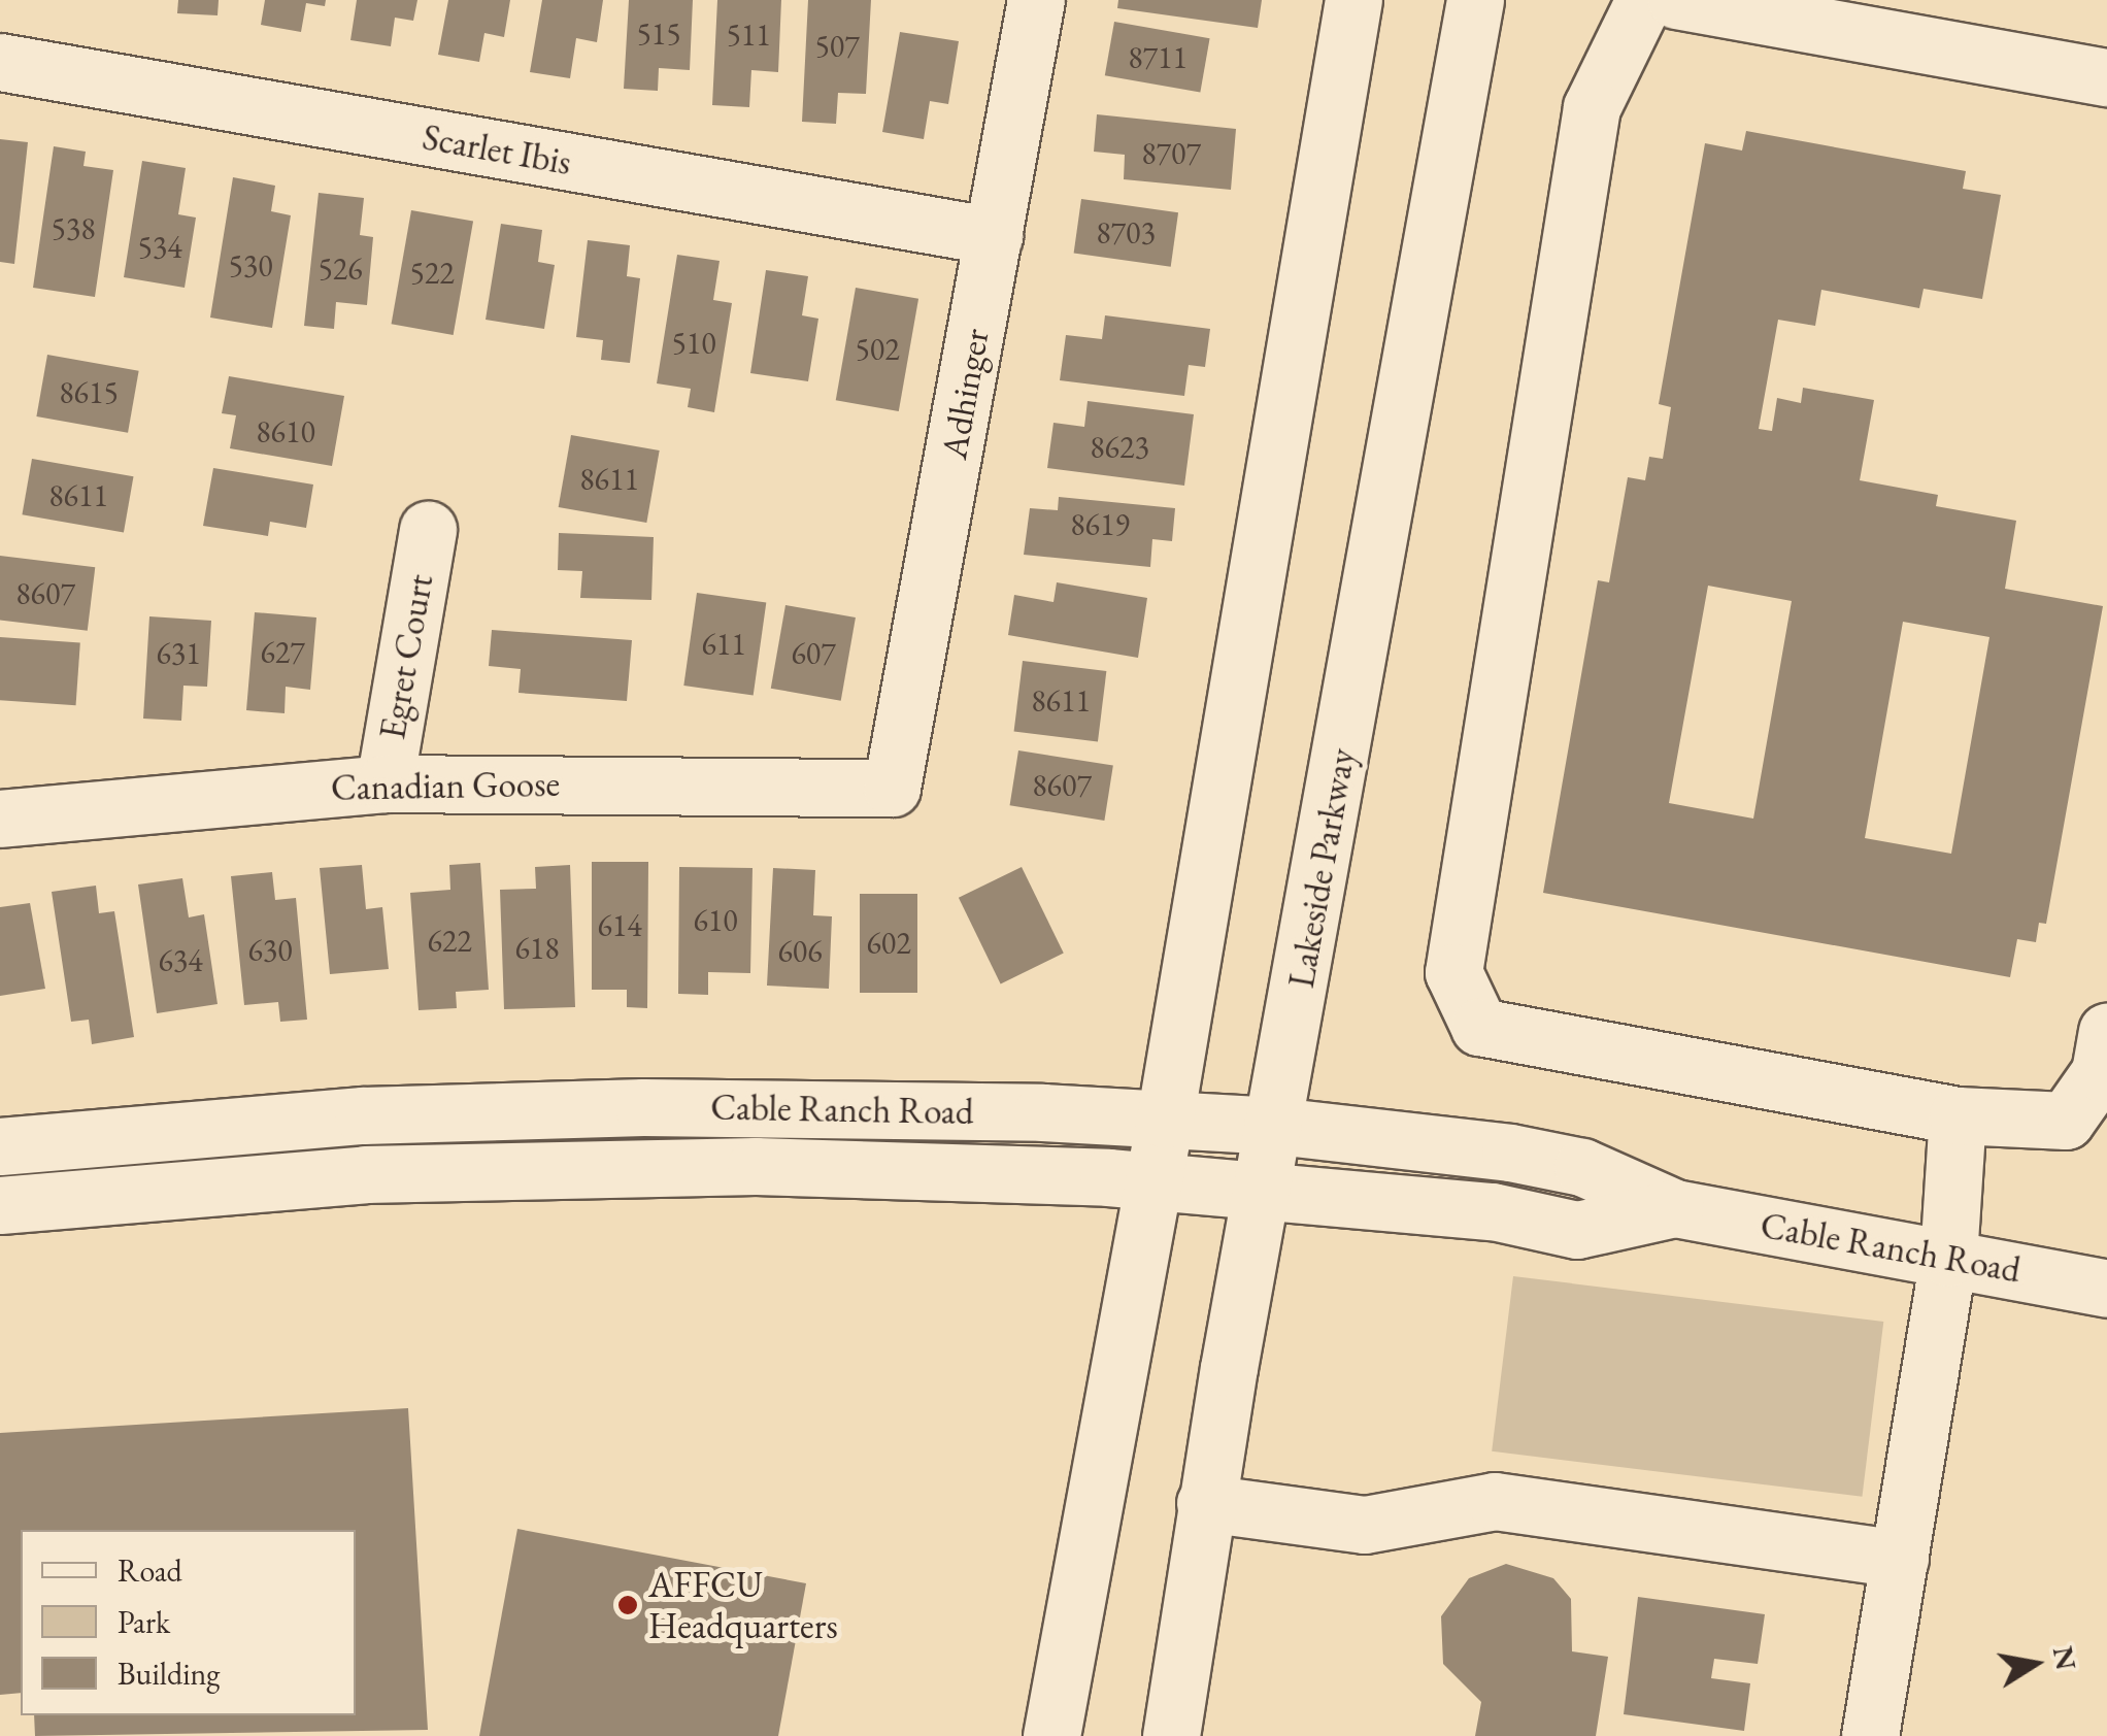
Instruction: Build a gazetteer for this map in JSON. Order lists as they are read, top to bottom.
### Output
{
  "streets": {
    "street": [
      "Scarlet Ibis",
      "Adhinger",
      "Egret Court",
      "Canadian Goose",
      "Lakeside Parkway",
      "Cable Ranch Road"
    ]
  },
  "crossings": [
    ["Scarlet Ibis", "Adhinger"],
    ["Adhinger", "Canadian Goose"],
    ["Egret Court", "Canadian Goose"],
    ["Lakeside Parkway", "Cable Ranch Road"]
  ],
  "places": ["AFFCU Headquarters"],
  "house_numbers": [
    "515",
    "511",
    "507",
    "8711",
    "8707",
    "538",
    "8703",
    "534",
    "530",
    "526",
    "522",
    "510",
    "502",
    "8615",
    "8610",
    "8623",
    "8611",
    "8611",
    "8619",
    "8607",
    "611",
    "627",
    "631",
    "607",
    "8611",
    "8607",
    "610",
    "614",
    "622",
    "602",
    "618",
    "630",
    "606",
    "634"
  ],
  "legend": ["Road", "Park", "Building"],
  "north": "right"
}
